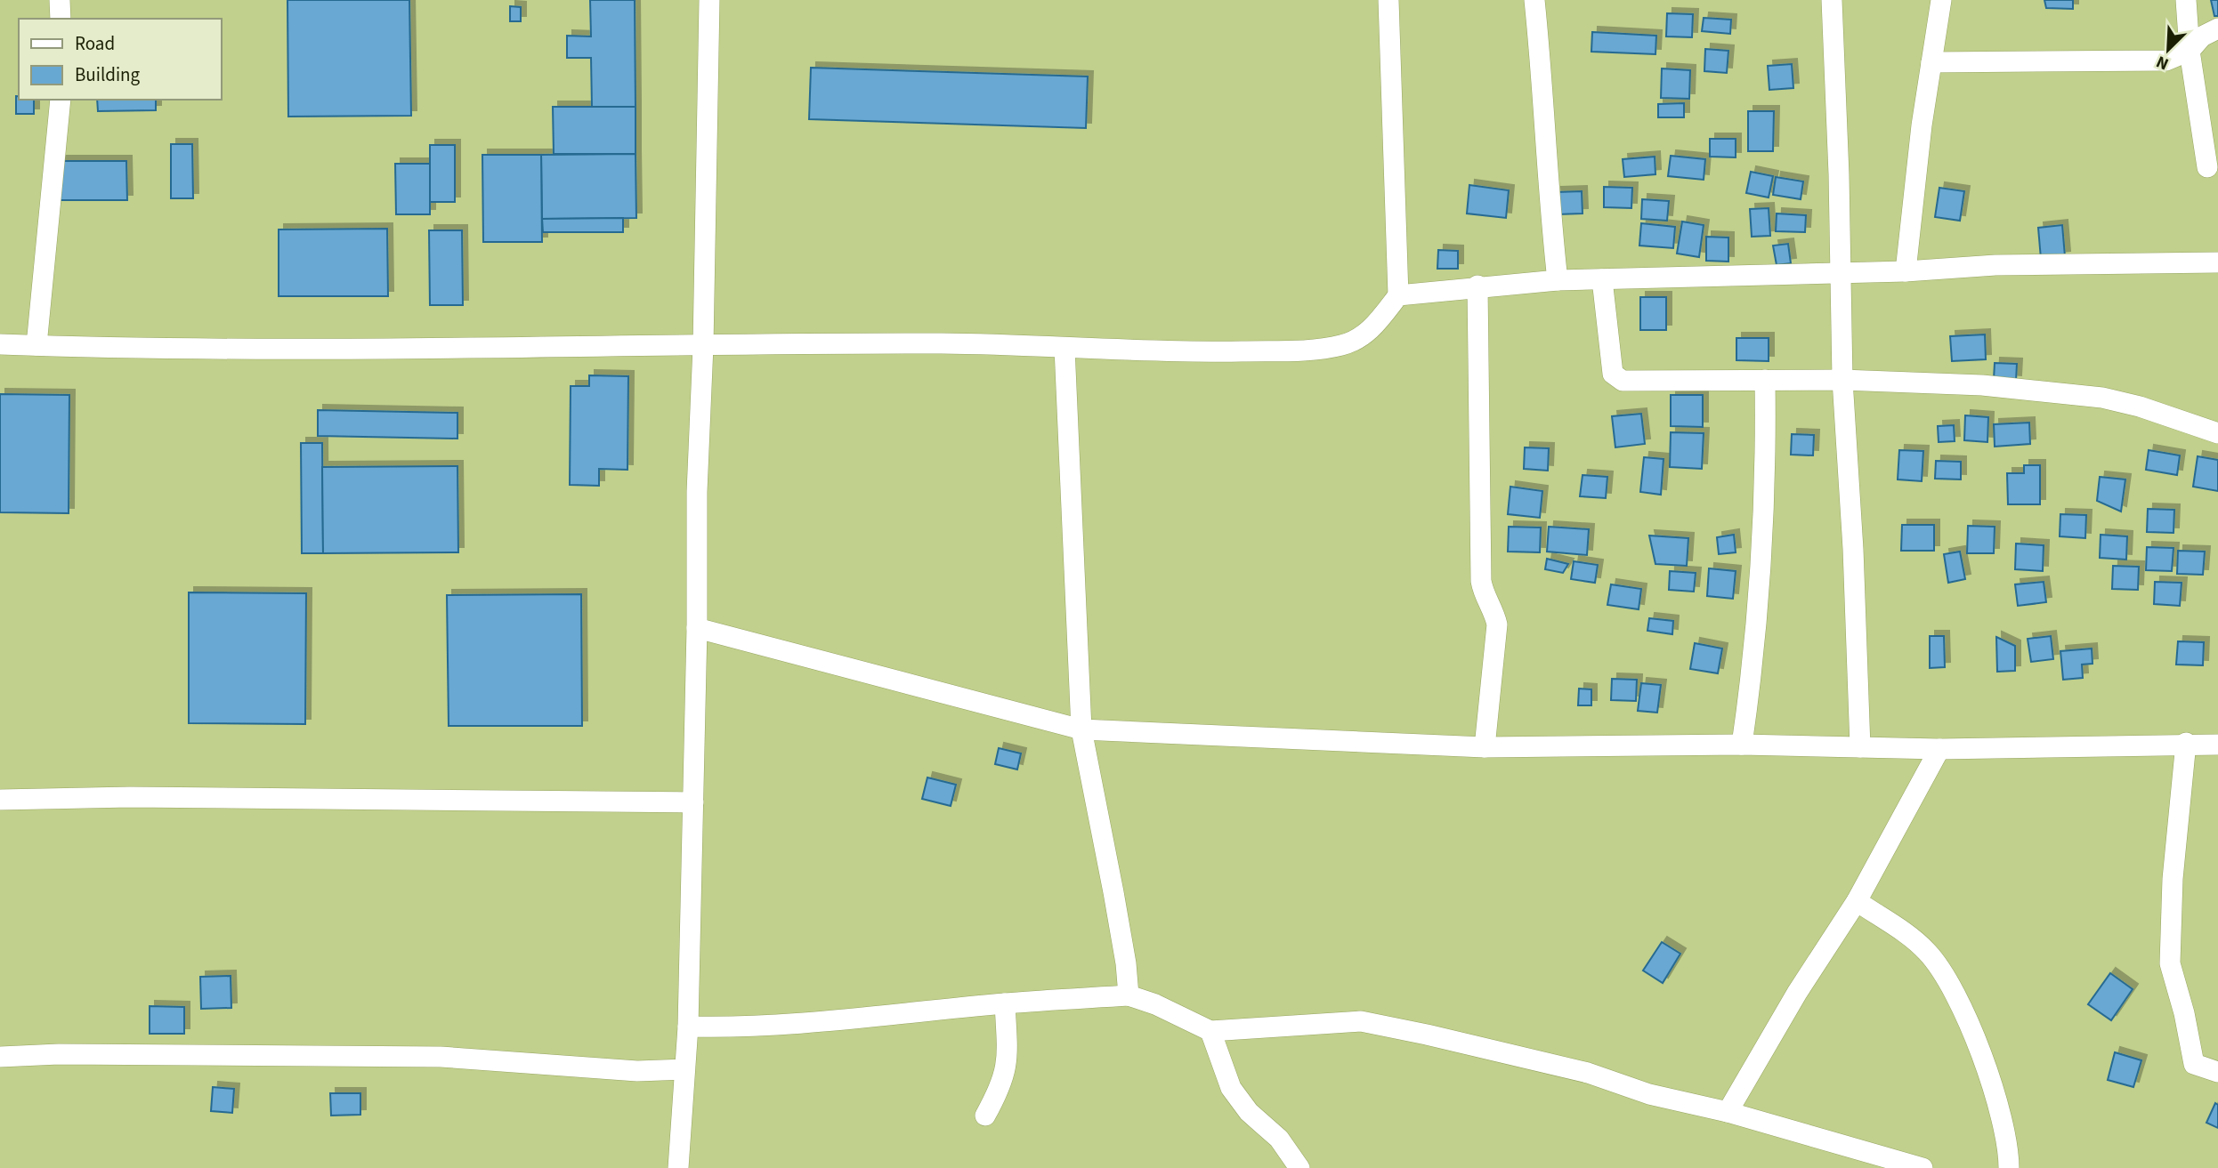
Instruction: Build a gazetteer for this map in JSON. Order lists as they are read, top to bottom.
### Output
{
  "legend": ["Road", "Building"],
  "north": "bottom left"
}
